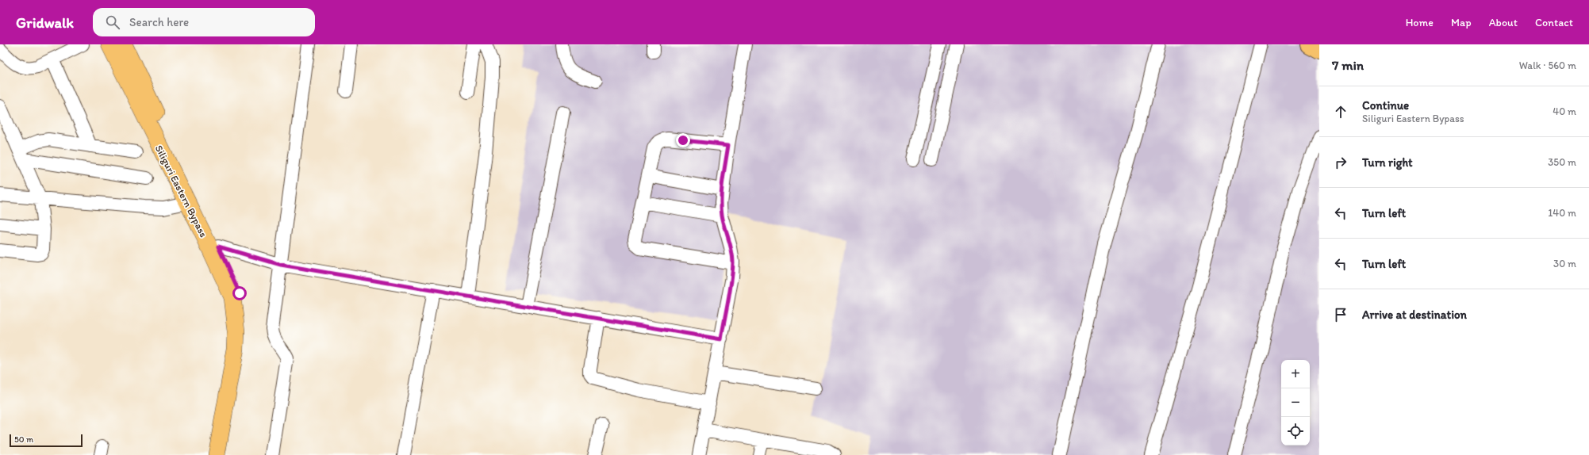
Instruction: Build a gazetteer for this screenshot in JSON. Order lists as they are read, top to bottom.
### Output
{
  "streets": {
    "main road": ["Siliguri Eastern Bypass"]
  },
  "scale_bar": "50 m",
  "page": {
    "header": "Gridwalk",
    "search": "Search here",
    "nav": [
      "Home",
      "Map",
      "About",
      "Contact"
    ],
    "heading": ["7 min", "Walk · 560 m"],
    "list": [
      ["Continue", "Siliguri Eastern Bypass", "40 m"],
      ["Turn right", "350 m"],
      ["Turn left", "140 m"],
      ["Turn left", "30 m"],
      "Arrive at destination"
    ],
    "map_buttons": ["+", "−"],
    "scale": "50 m"
  }
}
